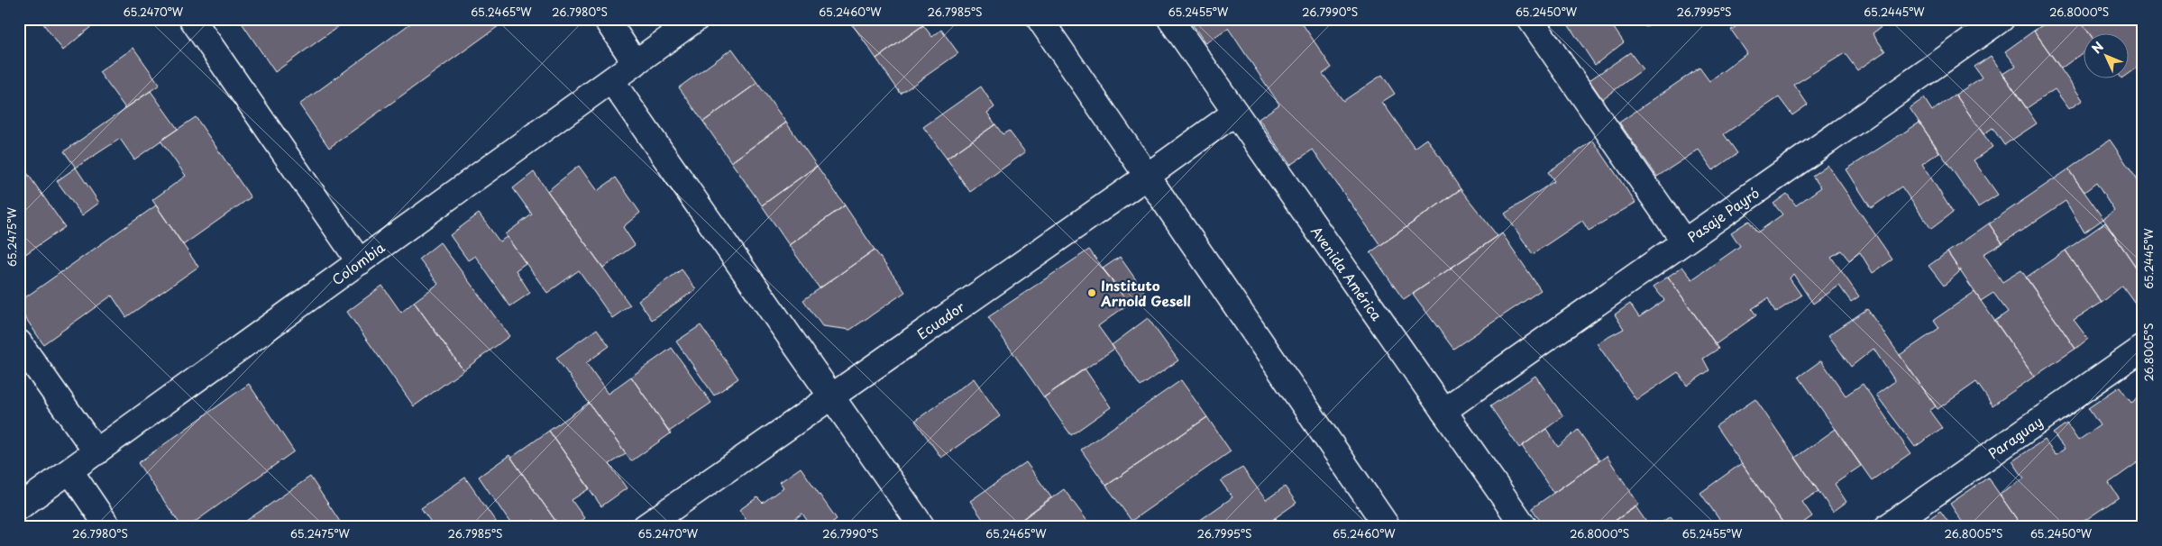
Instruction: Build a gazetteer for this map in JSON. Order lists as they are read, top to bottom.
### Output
{
  "streets": {
    "street": [
      "Pasaje Payró",
      "Colombia",
      "Avenida América",
      "Ecuador",
      "Paraguay"
    ]
  },
  "crossings": [
    ["Pasaje Payró", "Avenida América"],
    ["Avenida América", "Ecuador"]
  ],
  "places": ["Instituto Arnold Gesell"],
  "north": "top left",
  "coordinates": [
    "65.2470°W",
    "65.2465°W",
    "26.7980°S",
    "65.2460°W",
    "26.7985°S",
    "65.2455°W",
    "26.7990°S",
    "65.2450°W",
    "26.7995°S",
    "65.2445°W",
    "26.8000°S",
    "65.2475°W",
    "26.8005°S"
  ]
}
